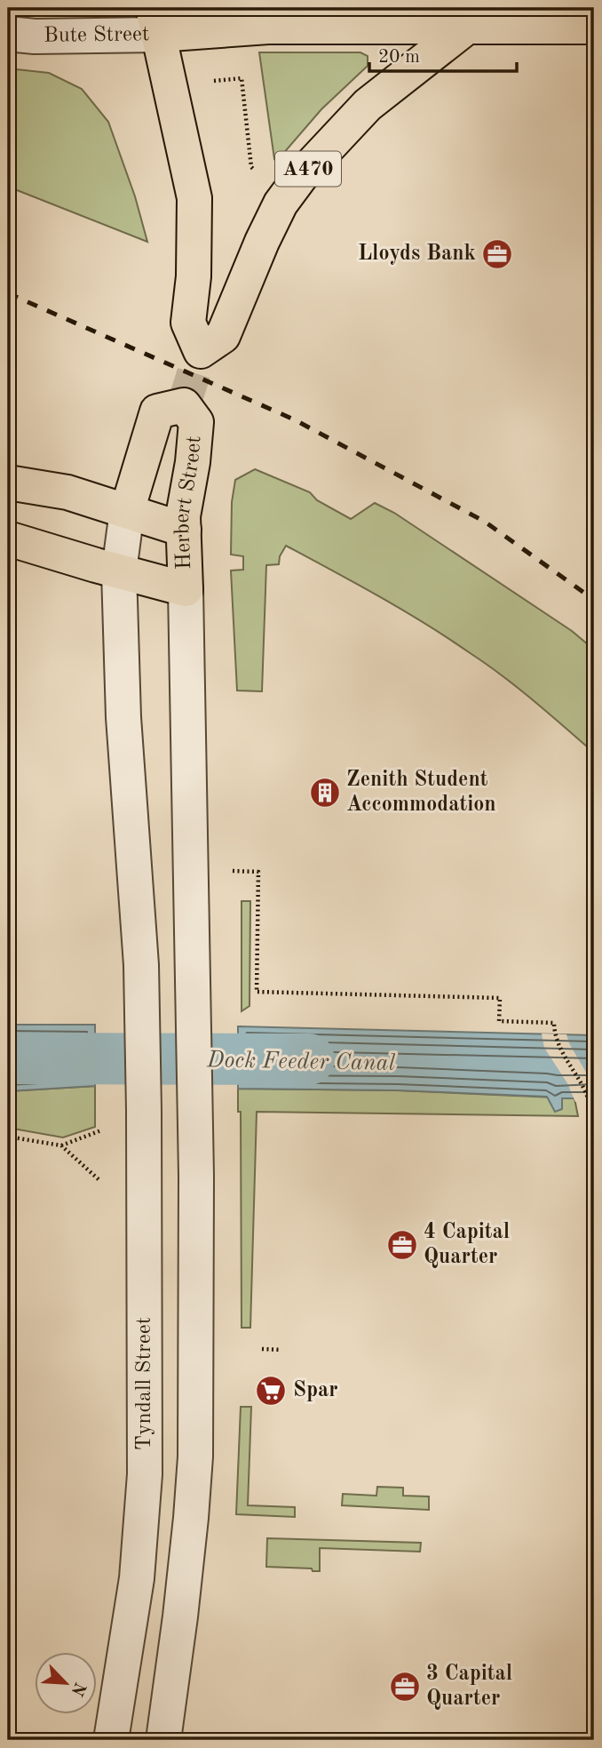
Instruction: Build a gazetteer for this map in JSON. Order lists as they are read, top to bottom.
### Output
{
  "streets": {
    "main road": ["Bute Street", "A470", "Herbert Street"],
    "street": ["Tyndall Street"]
  },
  "crossings": [
    ["Bute Street", "A470"],
    ["Herbert Street", "Tyndall Street"]
  ],
  "water": ["Dock Feeder Canal"],
  "places": {
    "office": ["Lloyds Bank", "4 Capital Quarter", "3 Capital Quarter"],
    "building": ["Zenith Student Accommodation"],
    "supermarket": ["Spar"]
  },
  "scale_bar": "20 m",
  "north": "bottom right"
}
